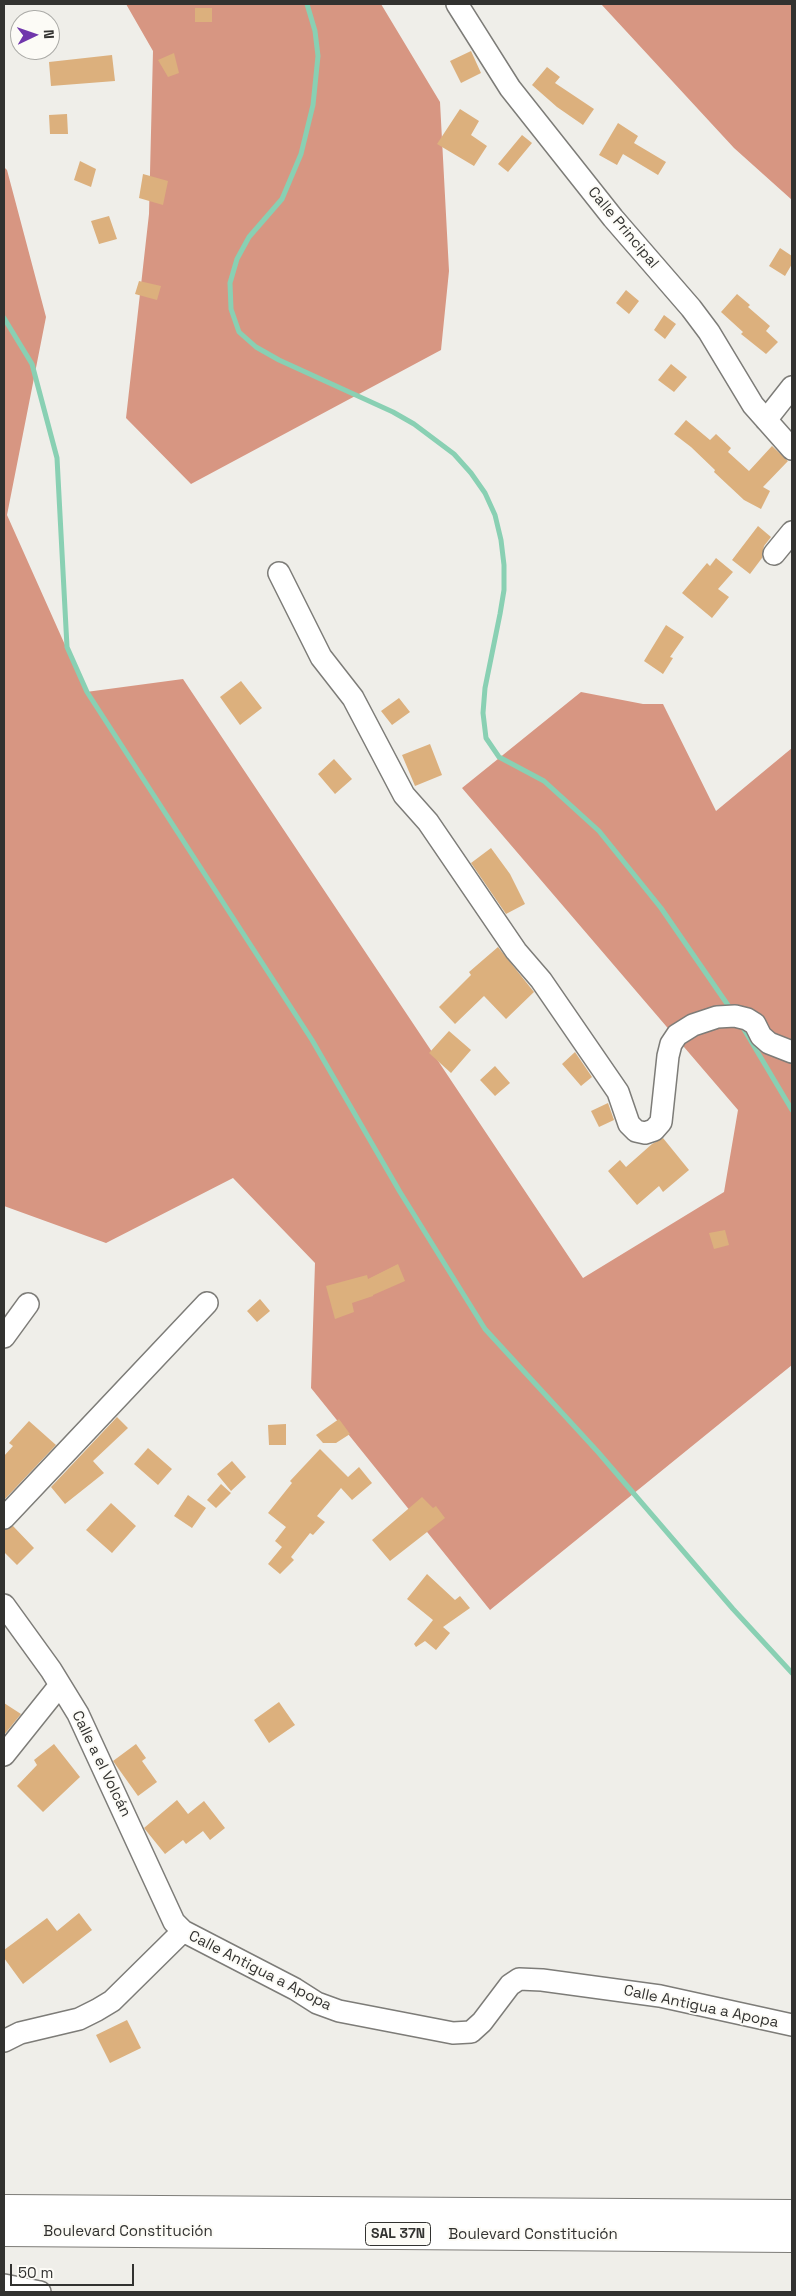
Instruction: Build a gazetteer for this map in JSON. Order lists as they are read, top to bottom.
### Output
{
  "streets": {
    "highway": ["Boulevard Constitución", "SAL 37N"],
    "street": ["Calle Principal", "Calle a el Volcán", "Calle Antigua a Apopa"]
  },
  "crossings": [
    ["Calle a el Volcán", "Calle Antigua a Apopa"]
  ],
  "scale_bar": "50 m",
  "north": "right"
}
